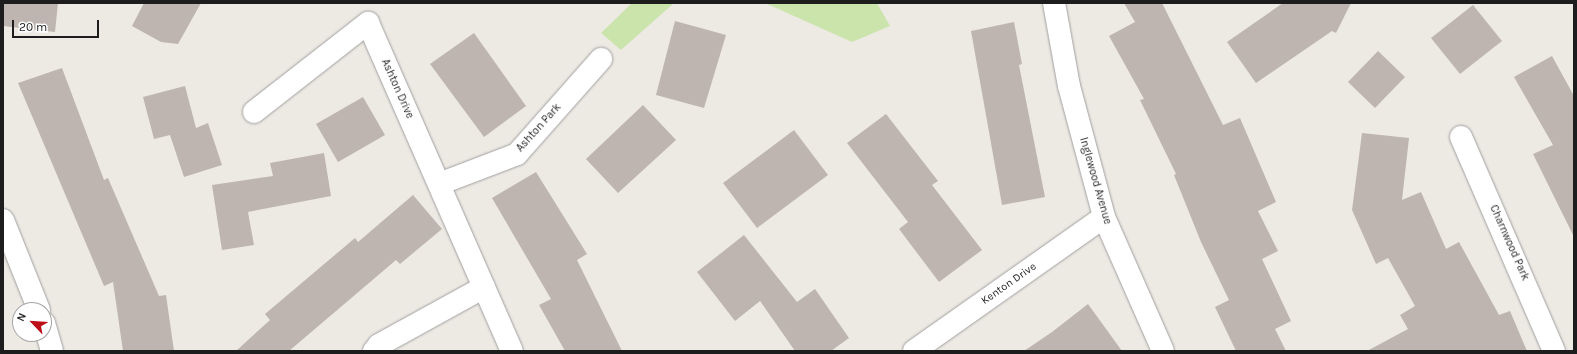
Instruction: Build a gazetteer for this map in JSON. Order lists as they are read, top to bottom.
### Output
{
  "streets": {
    "street": [
      "Ashton Drive",
      "Ashton Park",
      "Inglewood Avenue",
      "Charnwood Park",
      "Kenton Drive"
    ]
  },
  "crossings": [
    ["Ashton Drive", "Ashton Park"],
    ["Inglewood Avenue", "Kenton Drive"]
  ],
  "scale_bar": "20 m",
  "north": "top left"
}
